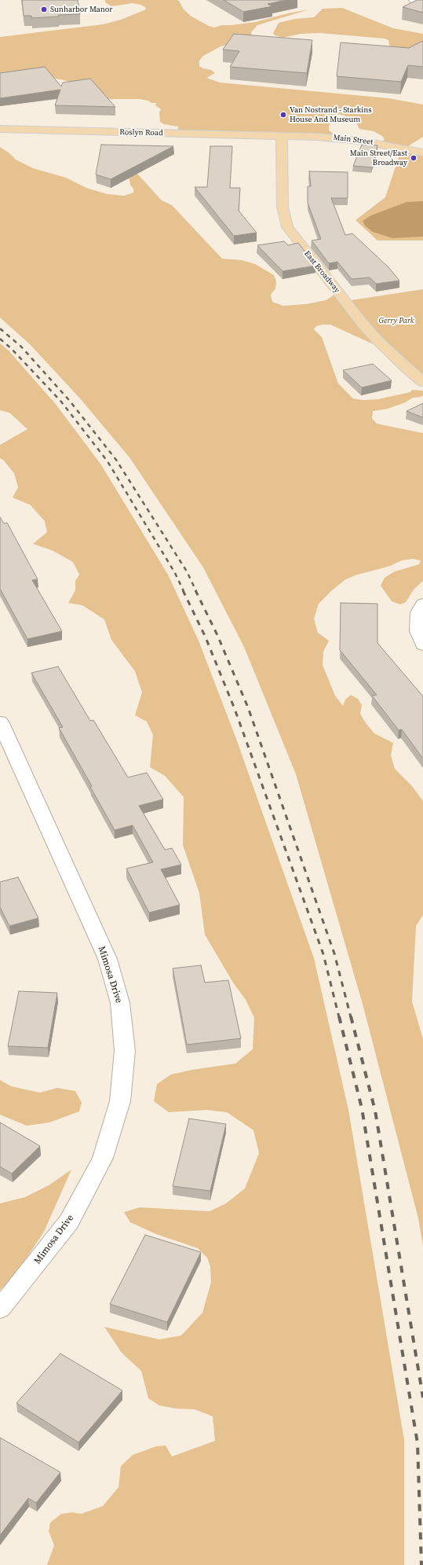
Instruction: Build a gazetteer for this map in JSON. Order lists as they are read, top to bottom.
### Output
{
  "streets": {
    "main road": ["Roslyn Road", "Main Street", "East Broadway"],
    "street": ["Mimosa Drive"]
  },
  "crossings": [
    ["Roslyn Road", "Main Street"],
    ["Roslyn Road", "East Broadway"],
    ["Main Street", "East Broadway"]
  ],
  "parks": ["Gerry Park"],
  "places": ["Sunharbor Manor", "Van Nostrand - Starkins House And Museum", "Main Street/East Broadway"]
}
